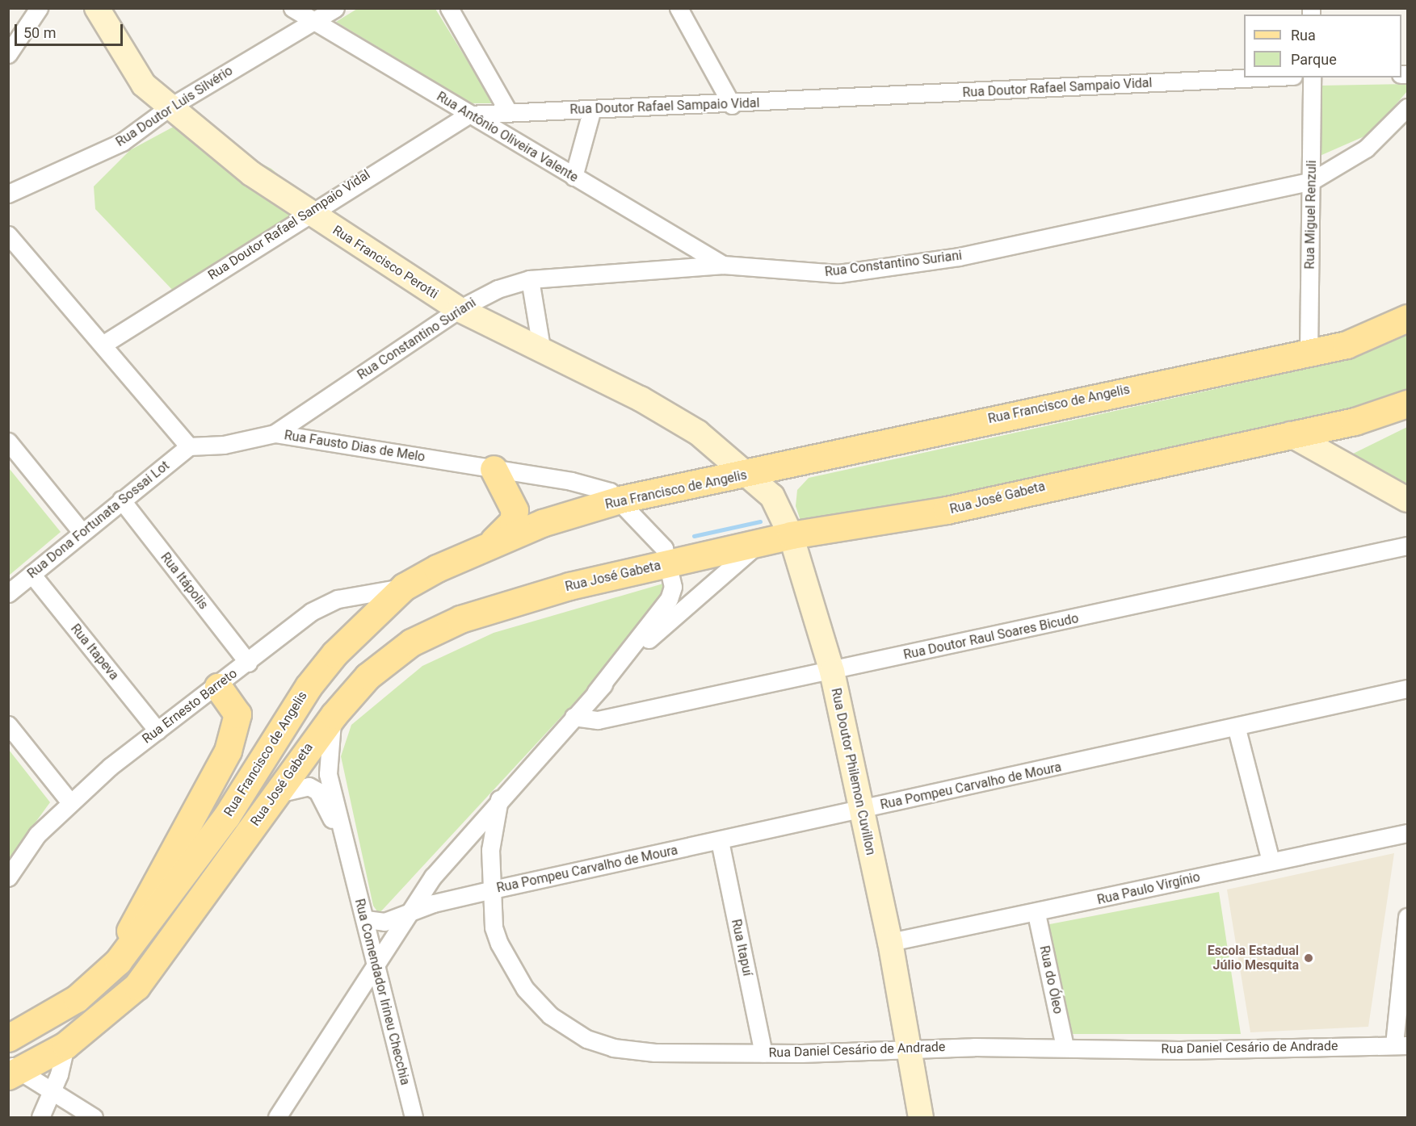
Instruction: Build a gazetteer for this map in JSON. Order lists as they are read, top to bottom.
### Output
{
  "streets": {
    "main road": ["Rua Francisco de Angelis", "Rua José Gabeta"],
    "street": [
      "Rua Doutor Rafael Sampaio Vidal",
      "Rua Doutor Luis Silvério",
      "Rua Antônio Oliveira Valente",
      "Rua Miguel Renzuli",
      "Rua Francisco Perotti",
      "Rua Constantino Suriani",
      "Rua Fausto Dias de Melo",
      "Rua Dona Fortunata Sossai Lot",
      "Rua Itápolis",
      "Rua Doutor Raul Soares Bicudo",
      "Rua Itapeva",
      "Rua Ernesto Barreto",
      "Rua Doutor Philemon Cuvillon",
      "Rua Pompeu Carvalho de Moura",
      "Rua Paulo Virgínio",
      "Rua Itapuí",
      "Rua do Óleo",
      "Rua Comendador Irineu Checchia",
      "Rua Daniel Cesário de Andrade"
    ]
  },
  "crossings": [
    ["Rua Doutor Rafael Sampaio Vidal", "Rua Antônio Oliveira Valente"],
    ["Rua Doutor Rafael Sampaio Vidal", "Rua Francisco Perotti"],
    ["Rua Doutor Luis Silvério", "Rua Antônio Oliveira Valente"],
    ["Rua Doutor Luis Silvério", "Rua Francisco Perotti"],
    ["Rua Antônio Oliveira Valente", "Rua Constantino Suriani"],
    ["Rua Miguel Renzuli", "Rua Constantino Suriani"],
    ["Rua Miguel Renzuli", "Rua Francisco de Angelis"],
    ["Rua Francisco Perotti", "Rua Constantino Suriani"],
    ["Rua Francisco Perotti", "Rua Doutor Philemon Cuvillon"],
    ["Rua Constantino Suriani", "Rua Fausto Dias de Melo"],
    ["Rua Francisco de Angelis", "Rua Fausto Dias de Melo"],
    ["Rua Francisco de Angelis", "Rua Ernesto Barreto"],
    ["Rua Francisco de Angelis", "Rua Doutor Philemon Cuvillon"],
    ["Rua Fausto Dias de Melo", "Rua José Gabeta"],
    ["Rua Fausto Dias de Melo", "Rua Dona Fortunata Sossai Lot"],
    ["Rua José Gabeta", "Rua Doutor Philemon Cuvillon"],
    ["Rua José Gabeta", "Rua Comendador Irineu Checchia"],
    ["Rua Dona Fortunata Sossai Lot", "Rua Itápolis"],
    ["Rua Dona Fortunata Sossai Lot", "Rua Itapeva"],
    ["Rua Itápolis", "Rua Ernesto Barreto"],
    ["Rua Doutor Raul Soares Bicudo", "Rua Doutor Philemon Cuvillon"],
    ["Rua Itapeva", "Rua Ernesto Barreto"],
    ["Rua Doutor Philemon Cuvillon", "Rua Pompeu Carvalho de Moura"],
    ["Rua Doutor Philemon Cuvillon", "Rua Paulo Virgínio"],
    ["Rua Doutor Philemon Cuvillon", "Rua Daniel Cesário de Andrade"],
    ["Rua Pompeu Carvalho de Moura", "Rua Itapuí"],
    ["Rua Pompeu Carvalho de Moura", "Rua Comendador Irineu Checchia"],
    ["Rua Pompeu Carvalho de Moura", "Rua Daniel Cesário de Andrade"],
    ["Rua Paulo Virgínio", "Rua do Óleo"],
    ["Rua Itapuí", "Rua Daniel Cesário de Andrade"],
    ["Rua do Óleo", "Rua Daniel Cesário de Andrade"]
  ],
  "places": ["Escola Estadual Júlio Mesquita"],
  "legend": ["Rua", "Parque"],
  "scale_bar": "50 m"
}
